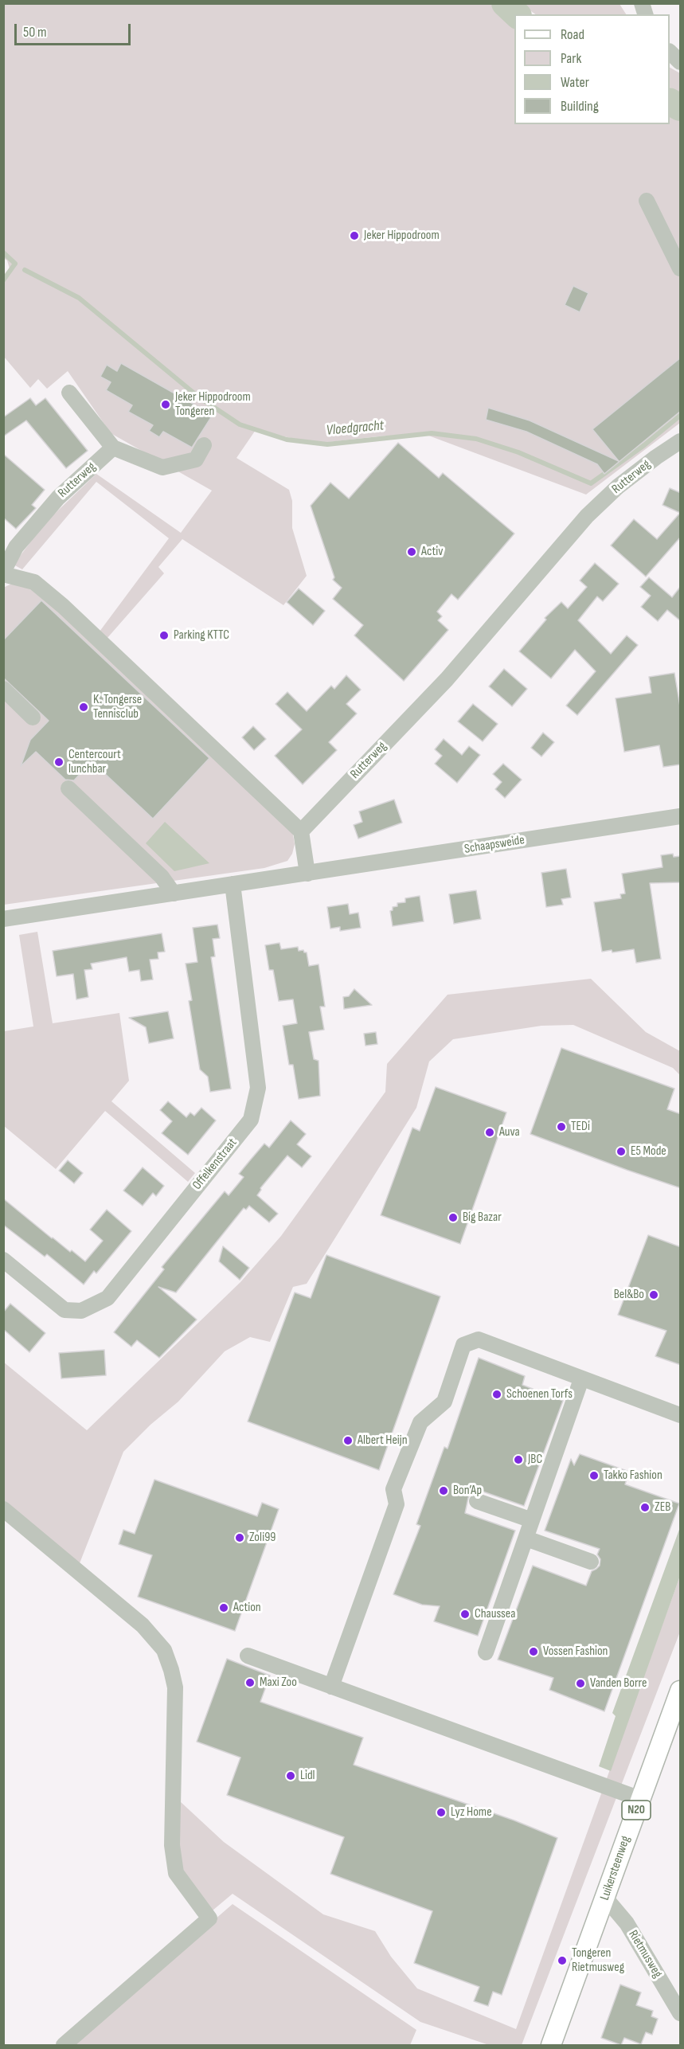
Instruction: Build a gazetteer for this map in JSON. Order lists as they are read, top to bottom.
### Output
{
  "streets": {
    "main road": ["N20", "Luikersteenweg"],
    "street": [
      "Rutterweg",
      "Schaapsweide",
      "Offelkenstraat",
      "Rietmusweg"
    ]
  },
  "crossings": [
    ["Luikersteenweg", "Rietmusweg"]
  ],
  "water": ["Vloedgracht"],
  "places": [
    "Jeker Hippodroom",
    "Jeker Hippodroom Tongeren",
    "Activ",
    "Parking KTTC",
    "K. Tongerse Tennisclub",
    "Centercourt lunchbar",
    "TEDi",
    "Auva",
    "E5 Mode",
    "Big Bazar",
    "Bel&Bo",
    "Schoenen Torfs",
    "Albert Heijn",
    "JBC",
    "Takko Fashion",
    "Bon’Ap",
    "ZEB",
    "Zoli99",
    "Action",
    "Chaussea",
    "Vossen Fashion",
    "Maxi Zoo",
    "Vanden Borre",
    "Lidl",
    "Lyz Home",
    "Tongeren Rietmusweg"
  ],
  "legend": [
    "Road",
    "Park",
    "Water",
    "Building"
  ],
  "scale_bar": "50 m"
}
